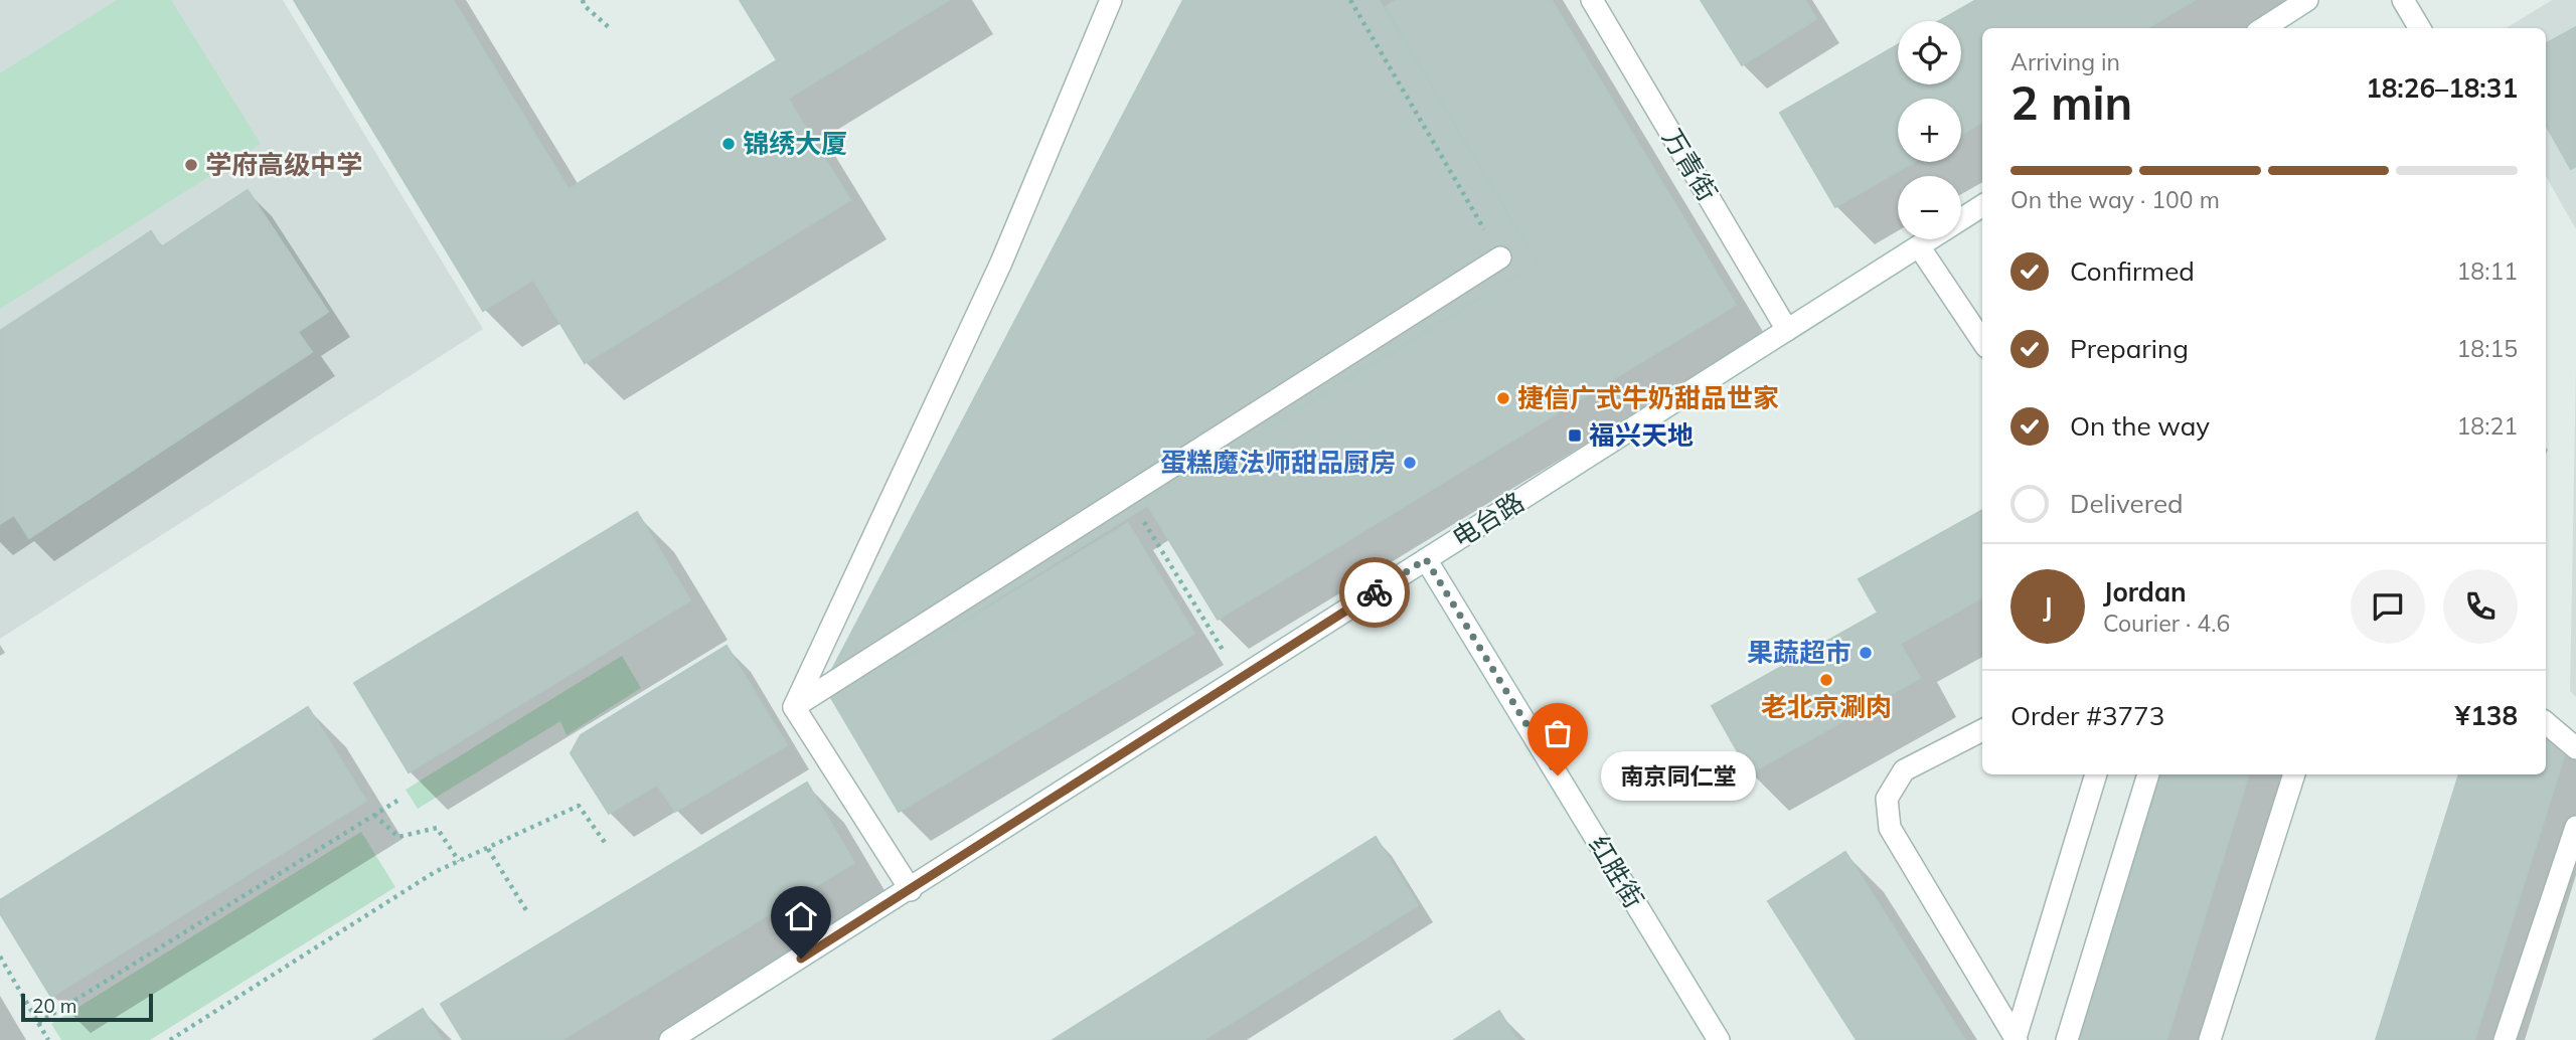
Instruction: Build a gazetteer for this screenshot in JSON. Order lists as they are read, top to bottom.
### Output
{
  "streets": {
    "street": ["万青街", "电台路", "红胜街"]
  },
  "crossings": [
    ["万青街", "电台路"],
    ["电台路", "红胜街"]
  ],
  "places": {
    "other": [
      "锦绣大厦",
      "学府高级中学",
      "捷信广式牛奶甜品世家",
      "蛋糕魔法师甜品厨房",
      "果蔬超市",
      "老北京涮肉",
      "南京同仁堂"
    ],
    "transit": ["福兴天地"]
  },
  "scale_bar": "20 m",
  "page": {
    "map_buttons": ["+", "−"],
    "heading": ["2 min", "Arriving in", "18:26–18:31"],
    "panel": [
      "Jordan",
      "Courier · 4.6",
      "Order #3773",
      "¥138"
    ],
    "bar": "On the way · 100 m",
    "list": [
      ["Confirmed", "18:11"],
      ["Preparing", "18:15"],
      ["On the way", "18:21"],
      "Delivered"
    ],
    "round": "J",
    "bubble": "南京同仁堂",
    "scale": "20 m"
  }
}
